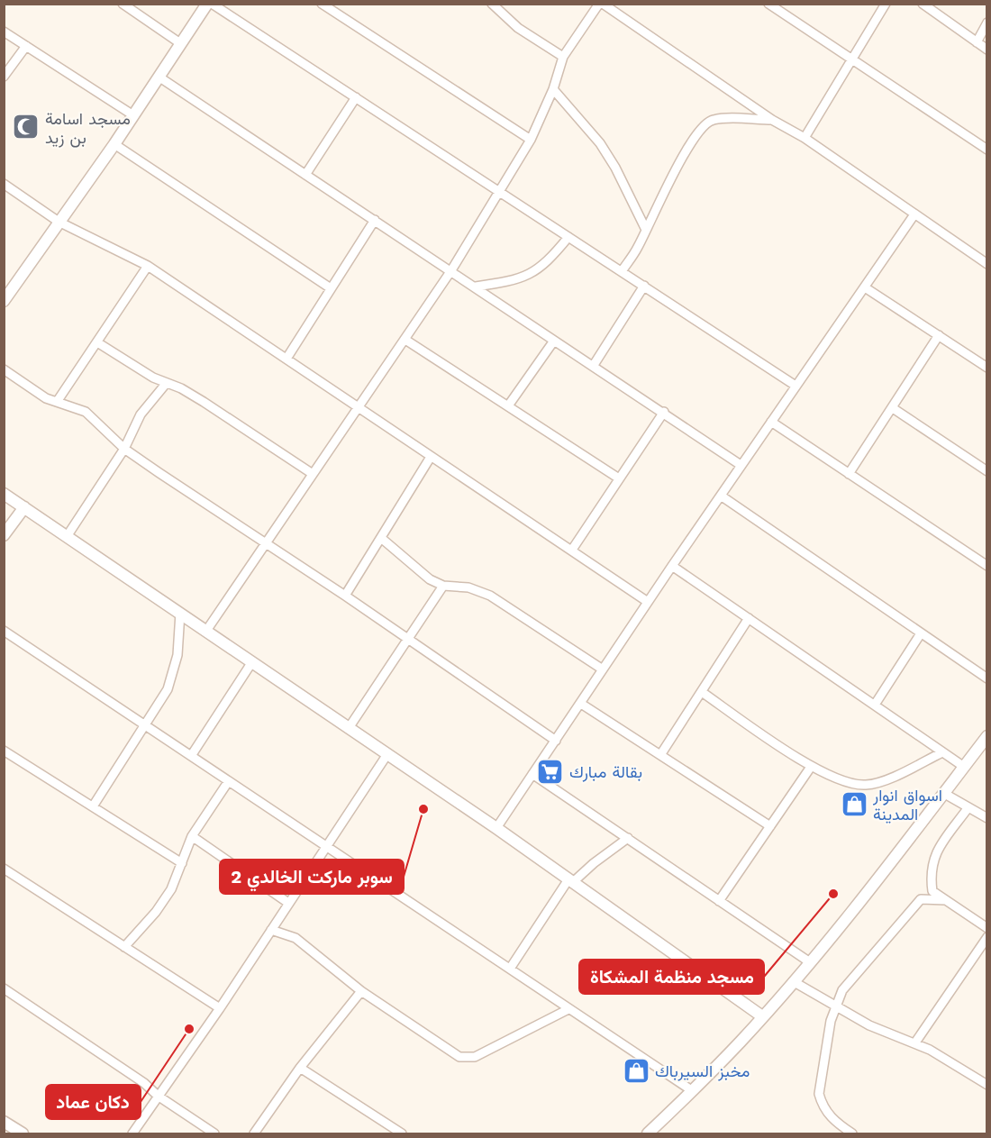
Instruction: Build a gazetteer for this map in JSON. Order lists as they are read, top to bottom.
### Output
{
  "places": {
    "mosque": ["مسجد اسامة بن زيد"],
    "supermarket": ["بقالة مبارك"],
    "shop": ["اسواق انوار المدينة", "مخبز السيرباك"],
    "other": ["سوبر ماركت الخالدي 2", "مسجد منظمة المشكاة", "دكان عماد"]
  }
}
